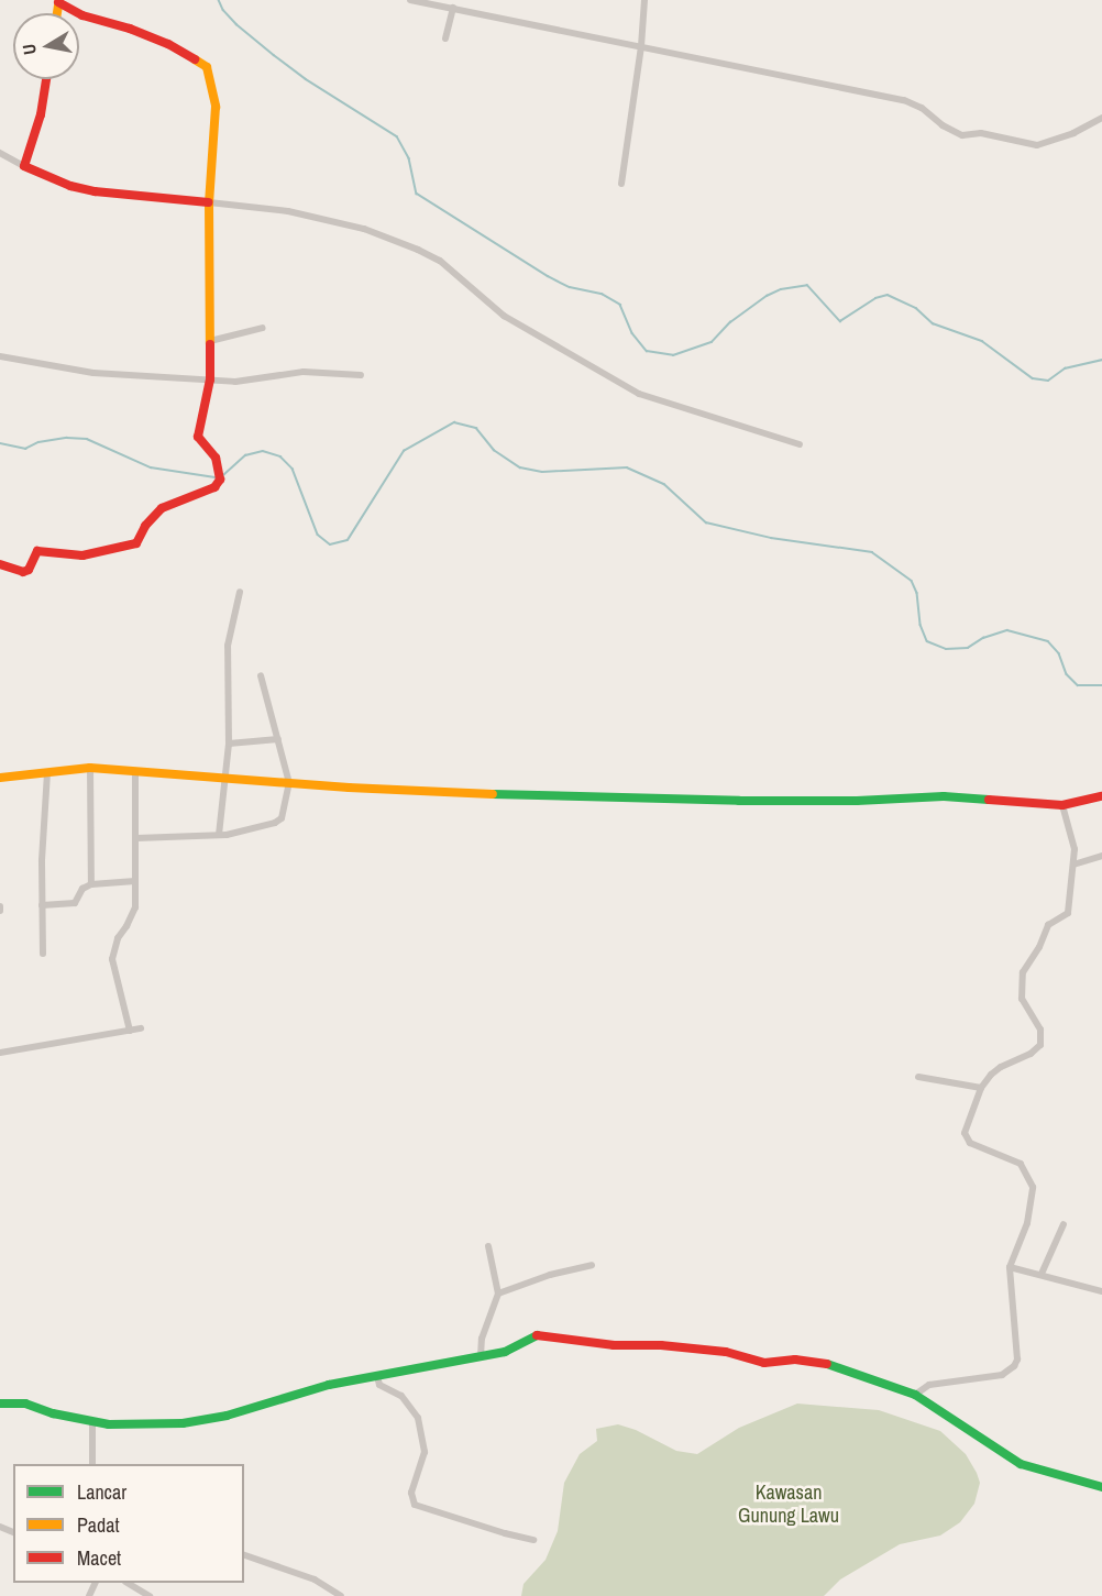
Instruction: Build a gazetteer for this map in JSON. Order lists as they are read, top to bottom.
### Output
{
  "parks": ["Kawasan Gunung Lawu"],
  "legend": ["Lancar", "Padat", "Macet"],
  "north": "left"
}
